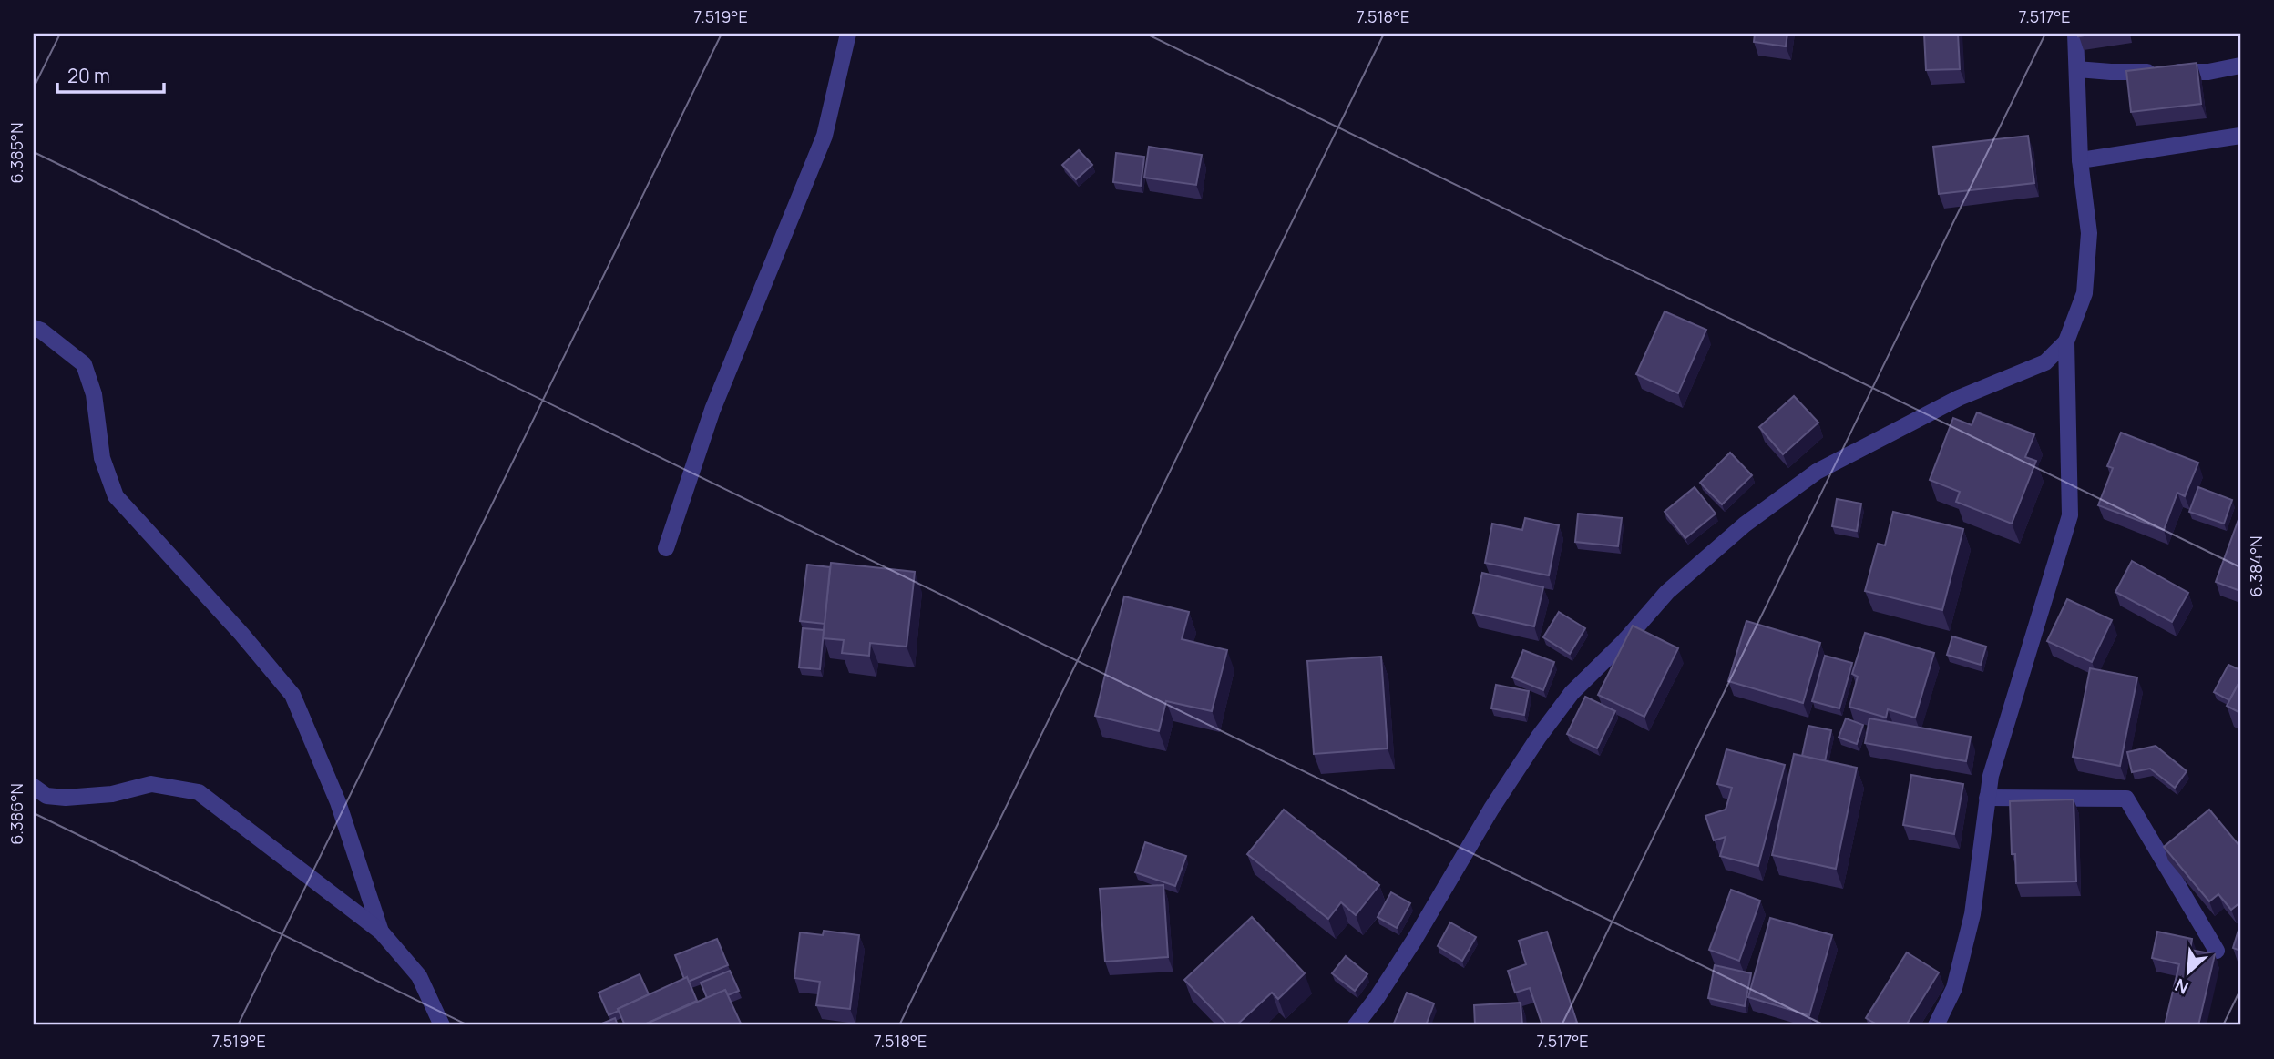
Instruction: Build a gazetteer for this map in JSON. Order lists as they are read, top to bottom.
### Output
{
  "scale_bar": "20 m",
  "north": "bottom left",
  "coordinates": [
    "7.519°E",
    "7.518°E",
    "7.517°E",
    "6.385°N",
    "6.384°N",
    "6.386°N"
  ]
}
